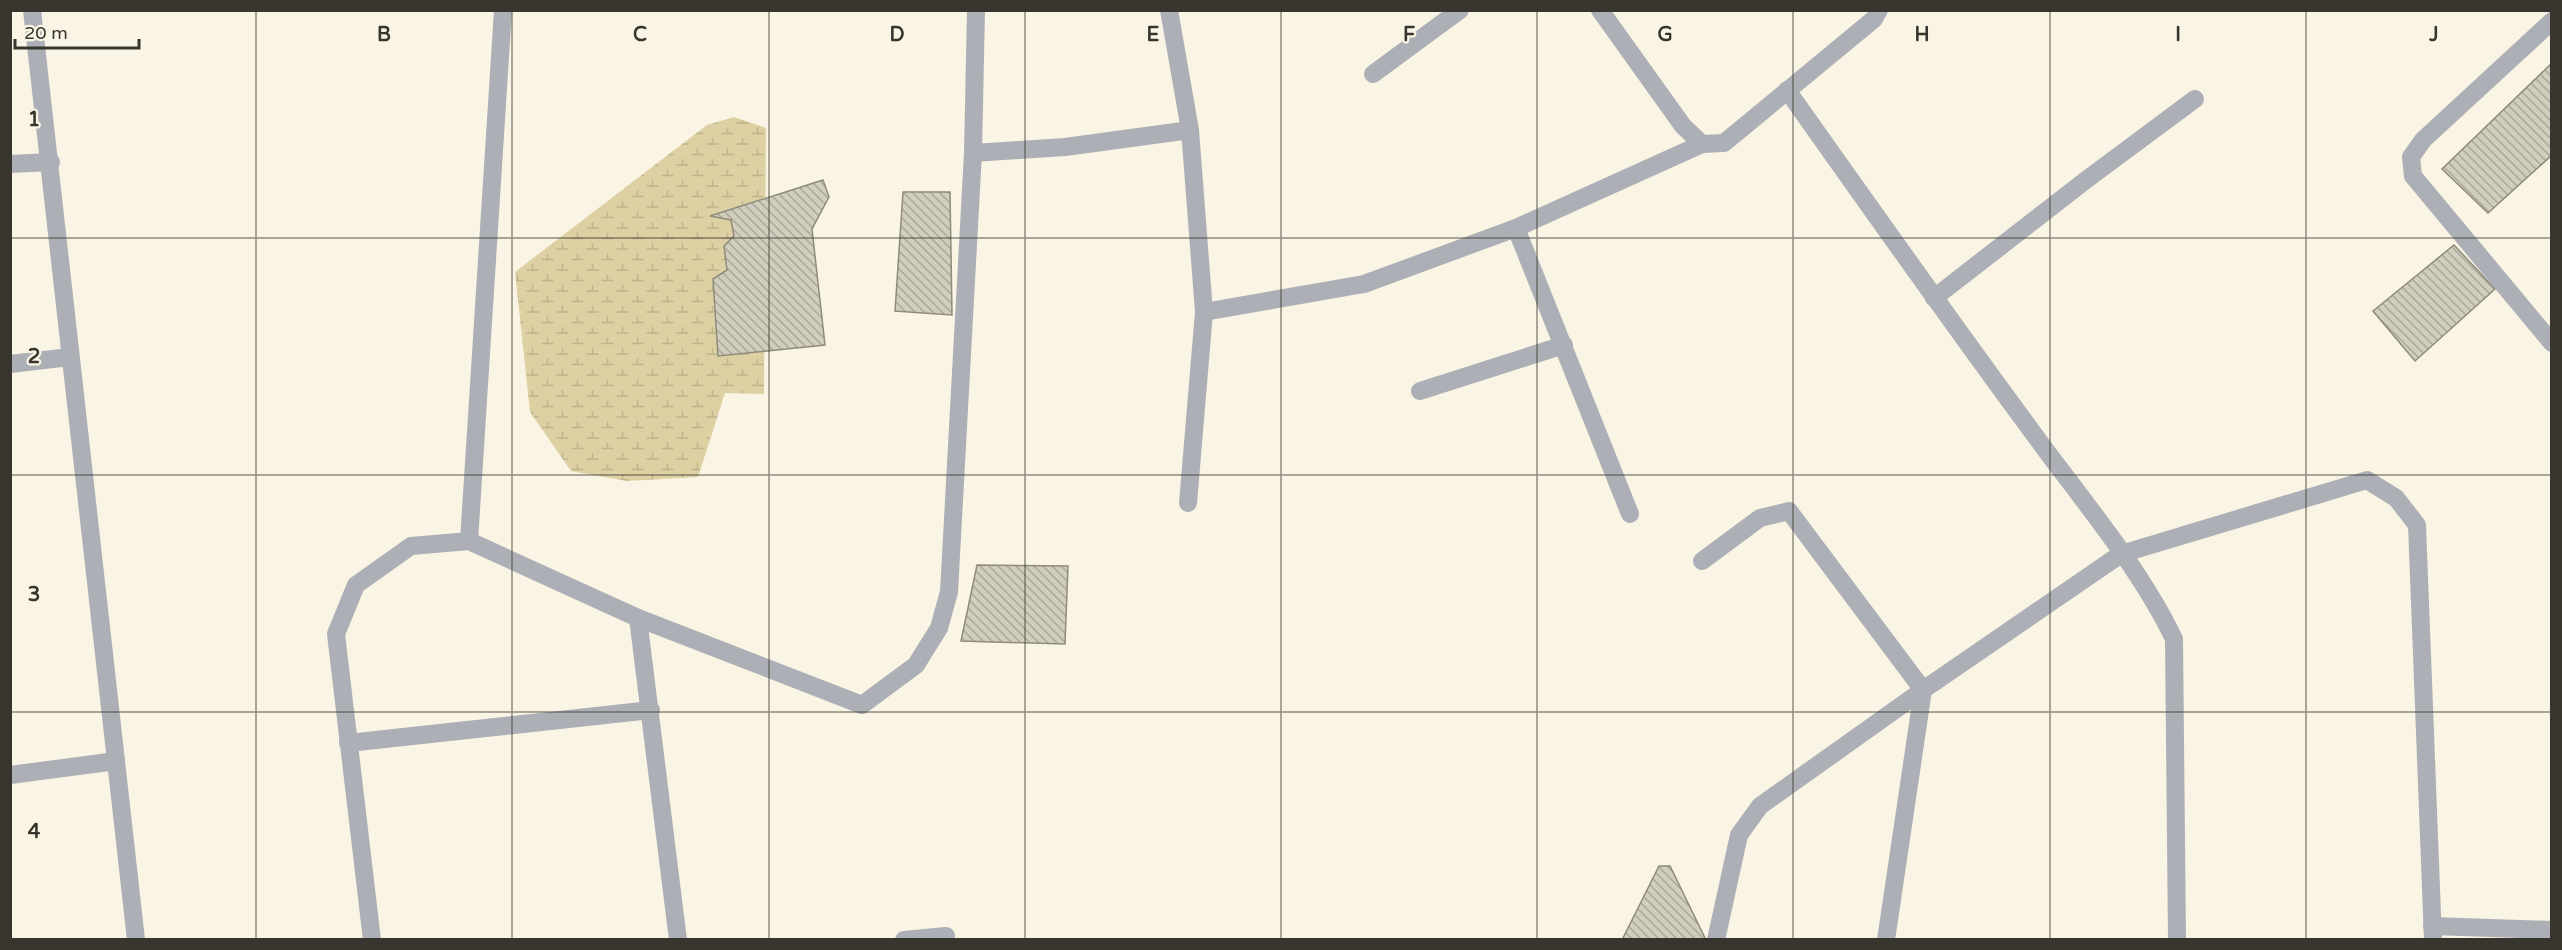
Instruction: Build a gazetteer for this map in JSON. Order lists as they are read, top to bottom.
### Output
{
  "scale_bar": "20 m",
  "grid": {
    "columns": [
      "B",
      "C",
      "D",
      "E",
      "F",
      "G",
      "H",
      "I",
      "J"
    ],
    "rows": [
      "1",
      "2",
      "3",
      "4"
    ]
  }
}
